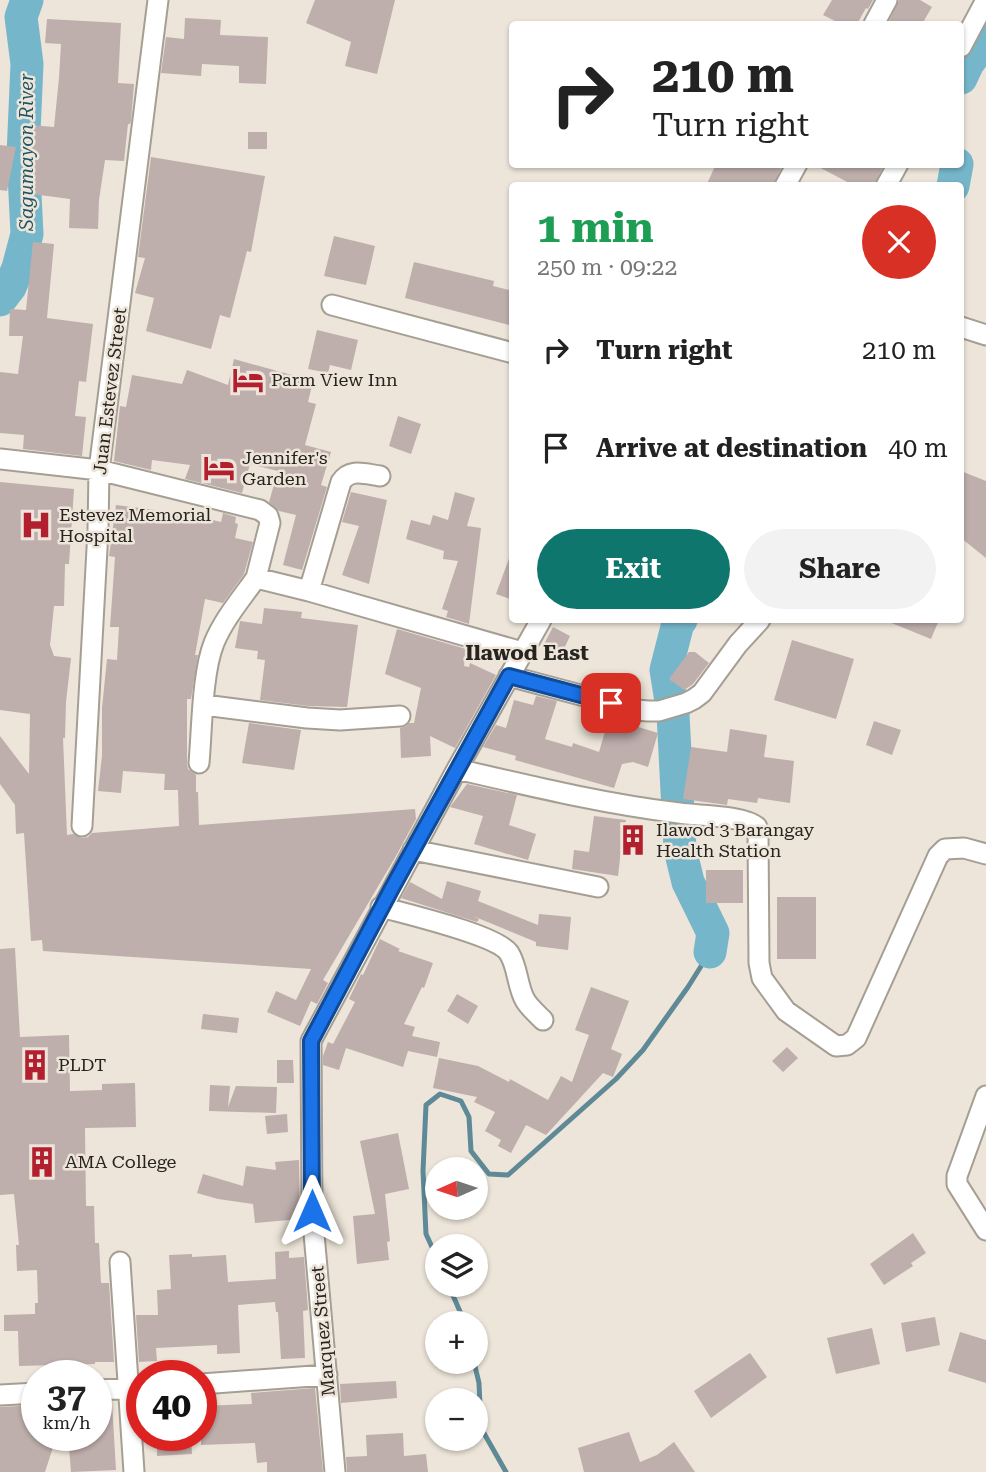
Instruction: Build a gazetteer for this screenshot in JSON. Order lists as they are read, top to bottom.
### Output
{
  "streets": {
    "street": ["Juan Estevez Street", "Marquez Street"]
  },
  "districts": ["Ilawod East"],
  "water": ["Sagumayon River"],
  "places": {
    "hotel": ["Parm View Inn", "Jennifer's Garden"],
    "hospital": ["Estevez Memorial Hospital"],
    "building": ["Ilawod 3 Barangay Health Station", "PLDT", "AMA College"]
  },
  "north": "left",
  "page": {
    "turn": ["210 m", "Turn right"],
    "heading": ["1 min", "250 m · 09:22"],
    "list": [
      {
        "name": "Turn right",
        "value": "210 m"
      },
      {
        "name": "Arrive at destination",
        "value": "40 m"
      }
    ],
    "buttons": ["Exit", "Share"],
    "map_buttons": ["+", "−"],
    "speed": "37 km/h",
    "limit": "40"
  }
}
